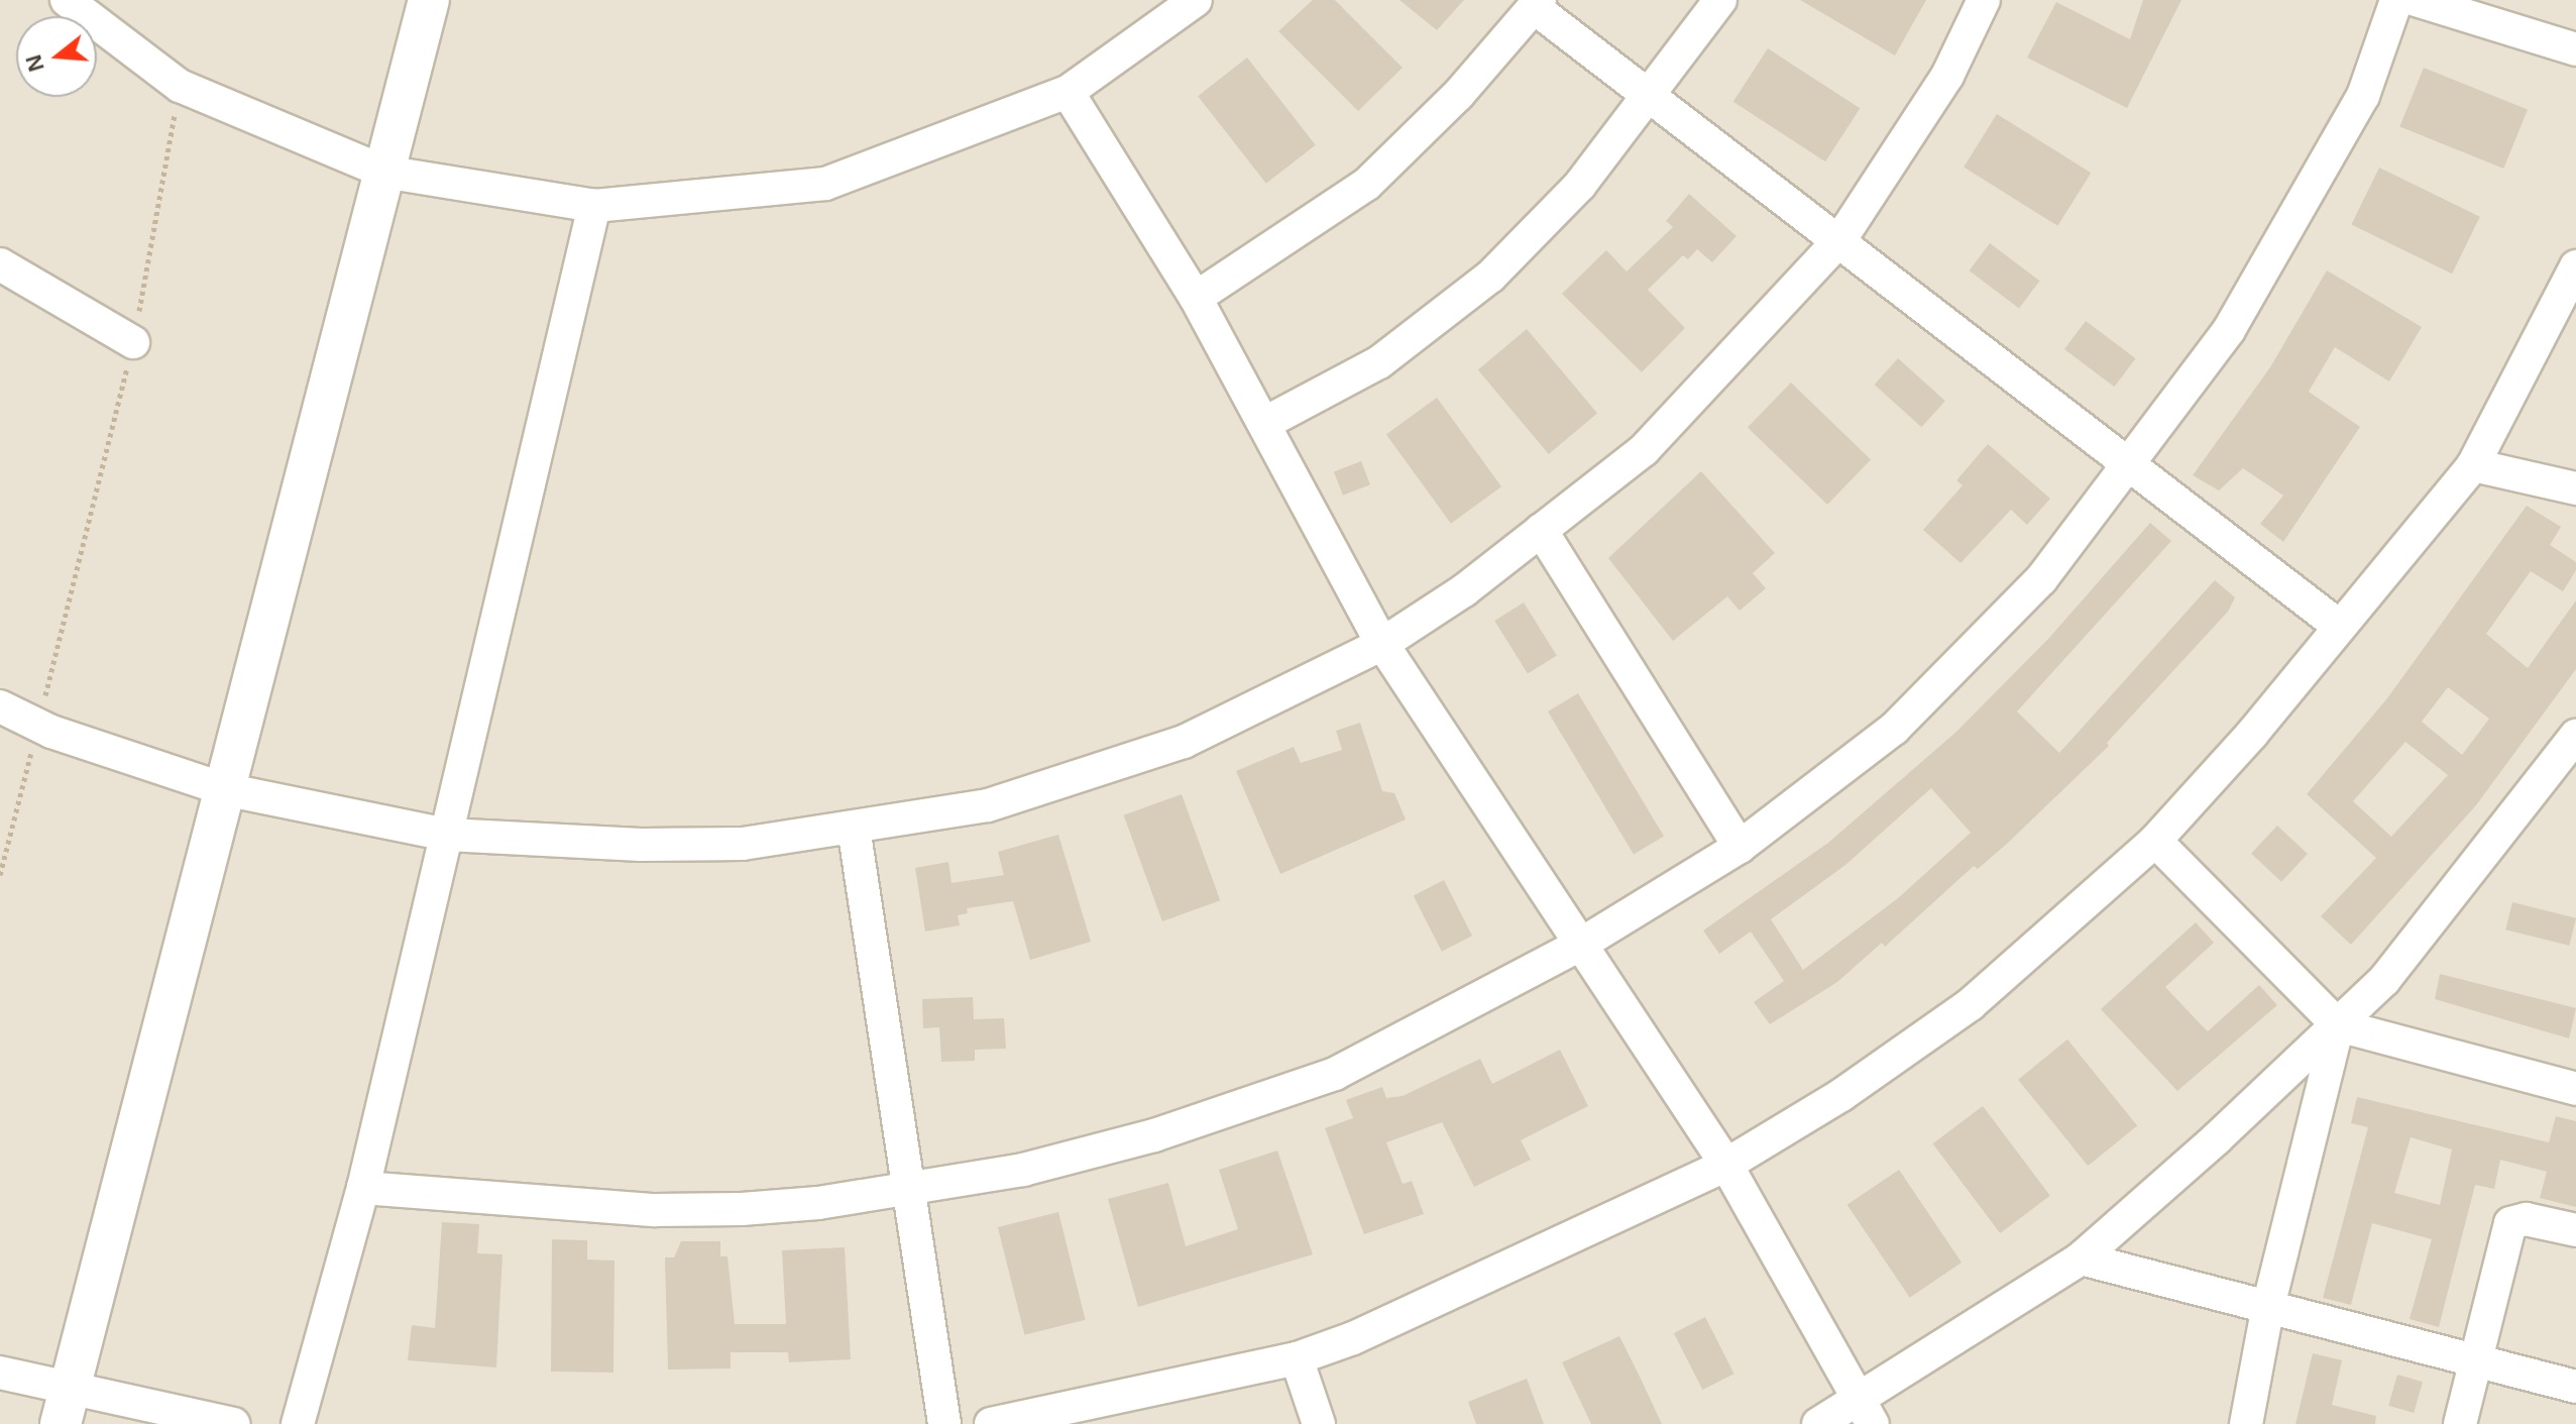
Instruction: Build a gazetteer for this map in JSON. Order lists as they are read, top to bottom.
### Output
{
  "north": "left"
}
